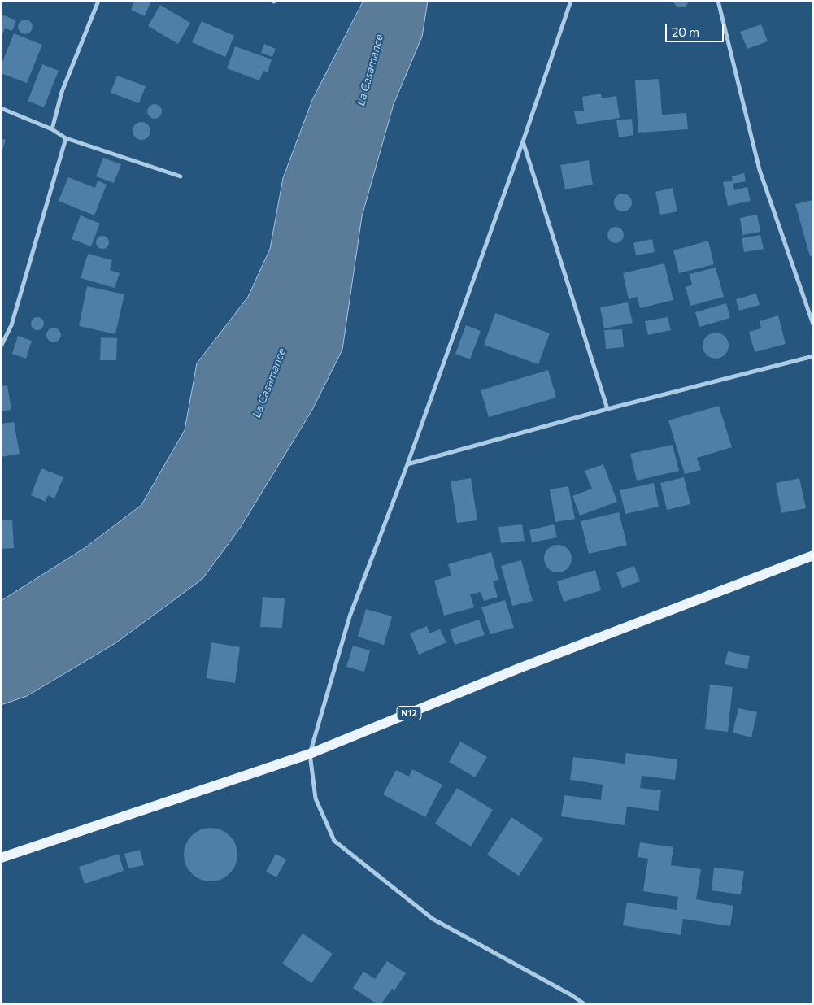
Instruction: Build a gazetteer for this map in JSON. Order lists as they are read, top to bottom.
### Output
{
  "streets": {
    "main road": ["N12"]
  },
  "water": ["La Casamance"],
  "scale_bar": "20 m"
}
